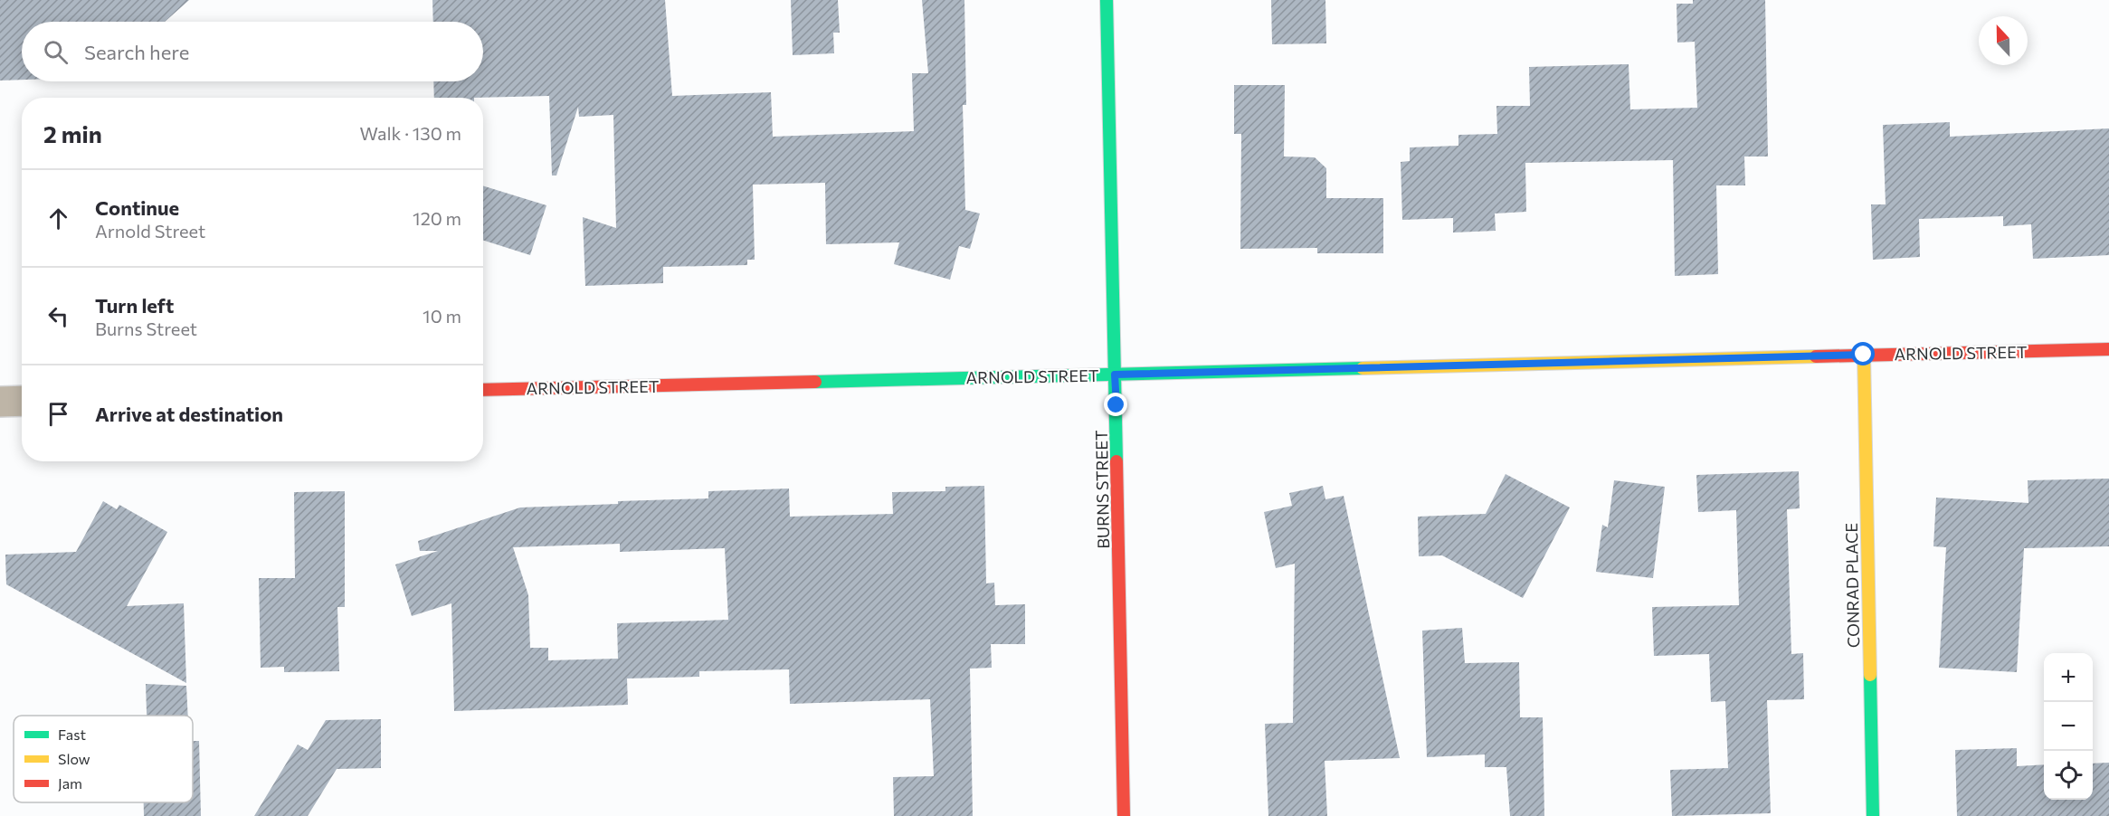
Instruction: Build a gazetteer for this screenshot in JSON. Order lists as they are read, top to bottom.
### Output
{
  "streets": {
    "street": ["ARNOLD STREET", "BURNS STREET", "CONRAD PLACE"]
  },
  "crossings": [
    ["ARNOLD STREET", "BURNS STREET"],
    ["ARNOLD STREET", "CONRAD PLACE"]
  ],
  "legend": ["Fast", "Slow", "Jam"],
  "north": "top",
  "page": {
    "search": "Search here",
    "heading": ["2 min", "Walk · 130 m"],
    "list": [
      ["Continue", "Arnold Street", "120 m"],
      ["Turn left", "Burns Street", "10 m"],
      "Arrive at destination"
    ],
    "map_buttons": ["+", "−"]
  }
}
